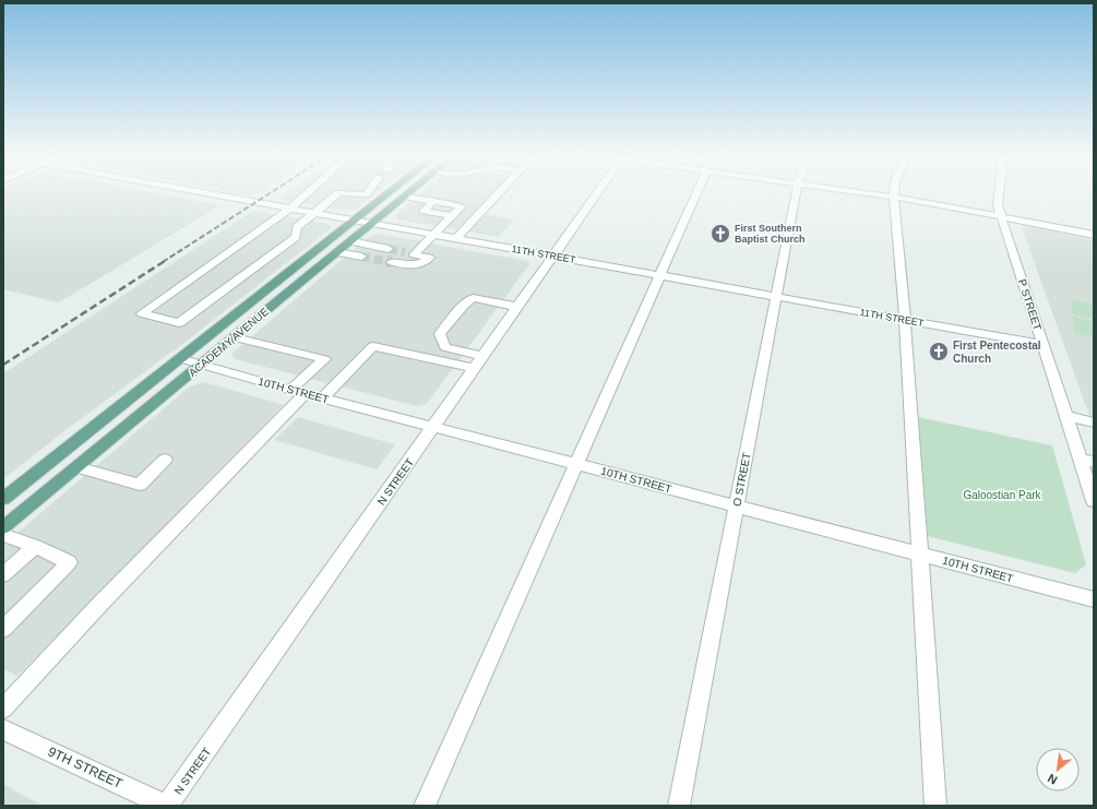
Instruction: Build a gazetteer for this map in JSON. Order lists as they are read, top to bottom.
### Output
{
  "streets": {
    "main road": ["ACADEMY AVENUE"],
    "street": [
      "11TH STREET",
      "P STREET",
      "10TH STREET",
      "O STREET",
      "N STREET",
      "9TH STREET"
    ]
  },
  "crossings": [
    ["11TH STREET", "P STREET"],
    ["11TH STREET", "ACADEMY AVENUE"],
    ["11TH STREET", "O STREET"],
    ["11TH STREET", "N STREET"],
    ["ACADEMY AVENUE", "10TH STREET"],
    ["10TH STREET", "O STREET"],
    ["10TH STREET", "N STREET"],
    ["N STREET", "9TH STREET"]
  ],
  "parks": ["Galoostian Park"],
  "places": {
    "church": ["First Southern Baptist Church", "First Pentecostal Church"]
  },
  "north": "bottom left"
}
